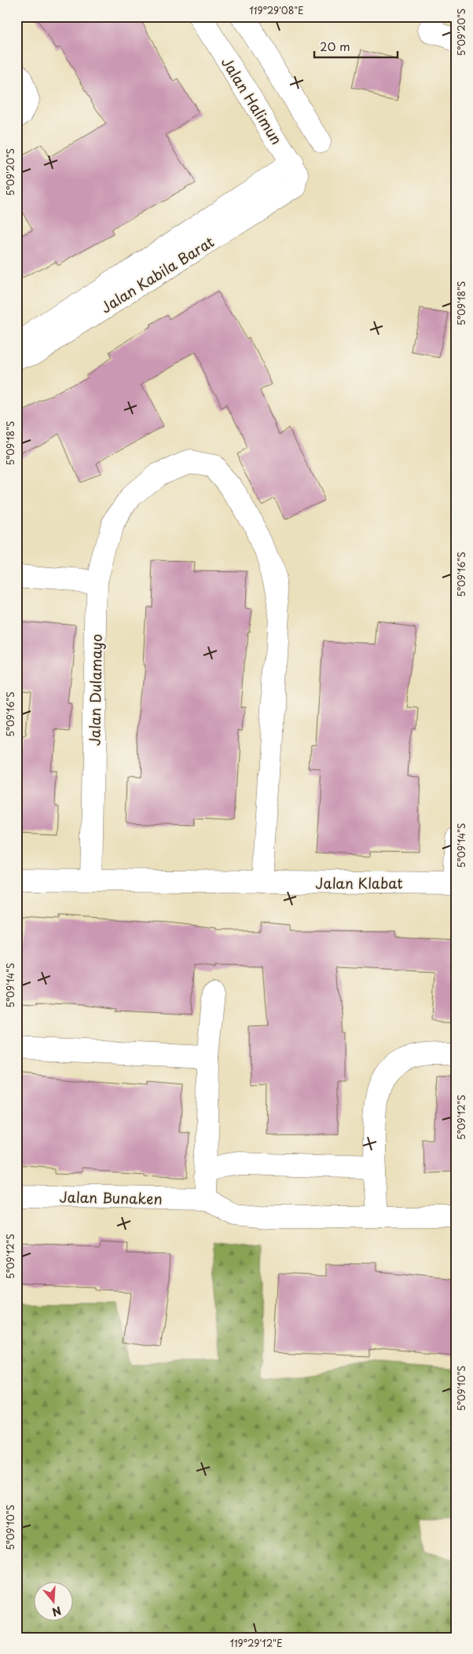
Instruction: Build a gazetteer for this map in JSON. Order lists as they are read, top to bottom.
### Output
{
  "streets": {
    "street": [
      "Jalan Halimun",
      "Jalan Kabila Barat",
      "Jalan Dulamayo",
      "Jalan Klabat",
      "Jalan Bunaken"
    ]
  },
  "crossings": [
    ["Jalan Halimun", "Jalan Kabila Barat"],
    ["Jalan Dulamayo", "Jalan Klabat"]
  ],
  "scale_bar": "20 m",
  "north": "bottom",
  "coordinates": [
    "119°29'08\"E",
    "5°09'20\"S",
    "5°09'18\"S",
    "5°09'16\"S",
    "5°09'14\"S",
    "5°09'12\"S",
    "5°09'10\"S",
    "119°29'12\"E"
  ]
}
